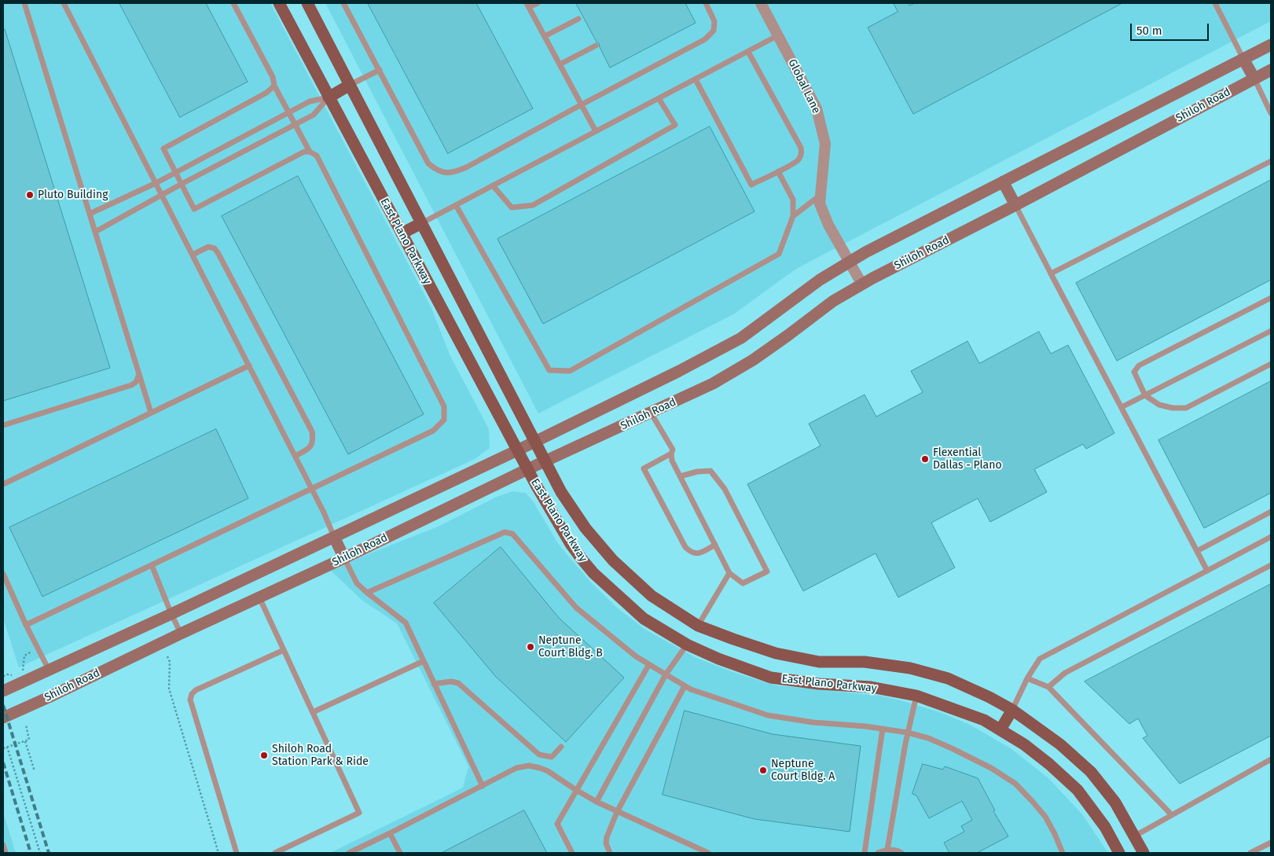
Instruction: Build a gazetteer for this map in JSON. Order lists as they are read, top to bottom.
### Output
{
  "streets": {
    "main road": ["Shiloh Road", "East Plano Parkway"],
    "street": ["Global Lane"]
  },
  "crossings": [
    ["Global Lane", "Shiloh Road"],
    ["Shiloh Road", "East Plano Parkway"]
  ],
  "places": [
    "Pluto Building",
    "Flexential Dallas - Plano",
    "Neptune Court Bldg. B",
    "Shiloh Road Station Park & Ride",
    "Neptune Court Bldg. A"
  ],
  "scale_bar": "50 m"
}
